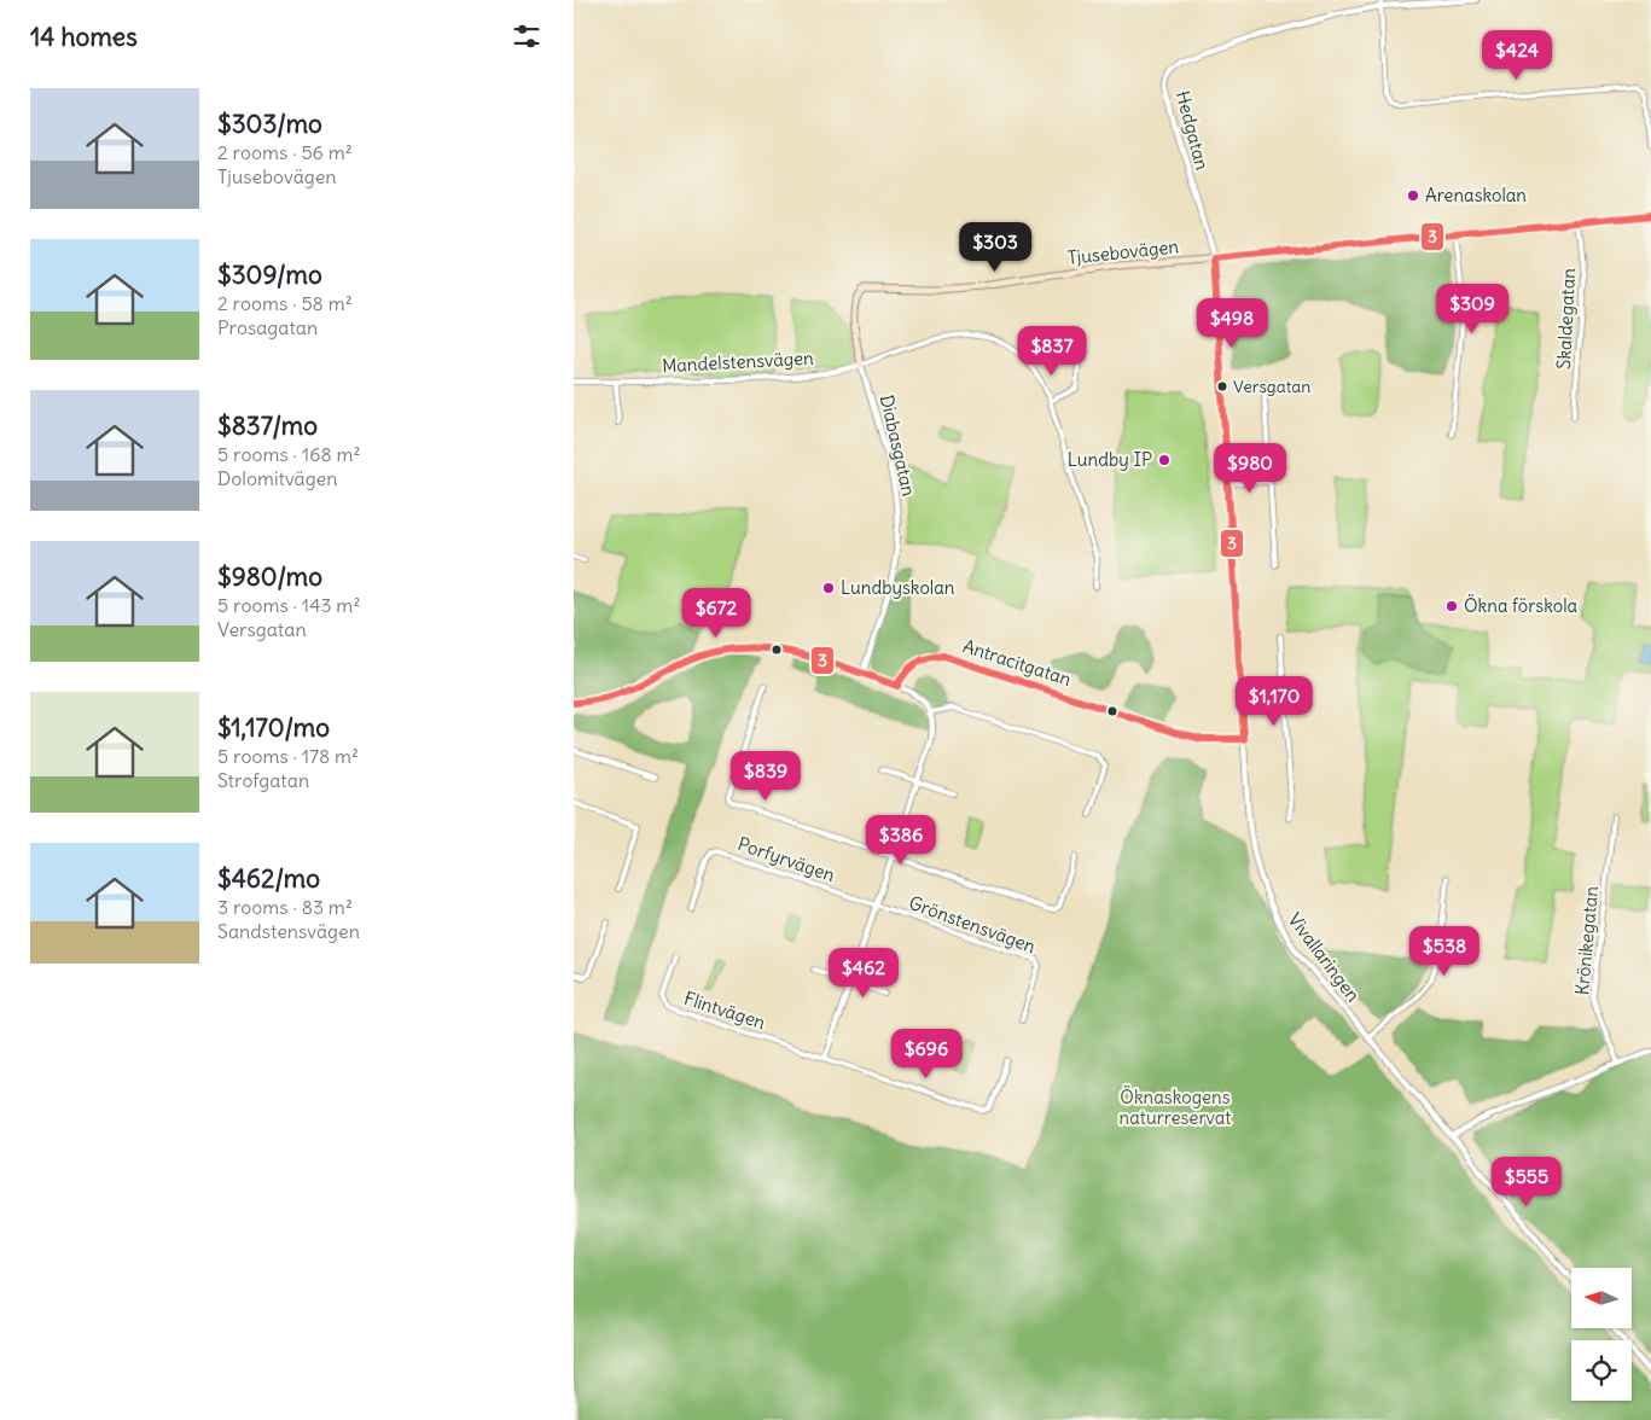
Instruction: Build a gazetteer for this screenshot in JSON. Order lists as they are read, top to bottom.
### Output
{
  "streets": {
    "main road": ["Tjusebovägen"],
    "street": [
      "Hedgatan",
      "Skaldegatan",
      "Mandelstensvägen",
      "Diabasgatan",
      "Antracitgatan",
      "Porfyrvägen",
      "Grönstensvägen",
      "Krönikegatan",
      "Vivallaringen",
      "Flintvägen"
    ]
  },
  "crossings": [
    ["Hedgatan", "Tjusebovägen"],
    ["Hedgatan", "Vivallaringen"],
    ["Tjusebovägen", "Mandelstensvägen"],
    ["Tjusebovägen", "Diabasgatan"],
    ["Tjusebovägen", "Vivallaringen"],
    ["Mandelstensvägen", "Diabasgatan"],
    ["Antracitgatan", "Vivallaringen"],
    ["Porfyrvägen", "Grönstensvägen"]
  ],
  "parks": ["Öknaskogens naturreservat"],
  "places": [
    "Arenaskolan",
    "Versgatan",
    "Lundby IP",
    "Lundbyskolan",
    "Ökna förskola"
  ],
  "lines": ["transit line 3"],
  "north": "left",
  "page": {
    "heading": "14 homes",
    "price": [
      "$424",
      "$303",
      "$309",
      "$498",
      "$837",
      "$980",
      "$672",
      "$1,170",
      "$839",
      "$386",
      "$538",
      "$462",
      "$696",
      "$555"
    ],
    "list": [
      {
        "name": "$303/mo",
        "note": "2 rooms · 56 m² · Tjusebovägen"
      },
      {
        "name": "$309/mo",
        "note": "2 rooms · 58 m² · Prosagatan"
      },
      {
        "name": "$837/mo",
        "note": "5 rooms · 168 m² · Dolomitvägen"
      },
      {
        "name": "$980/mo",
        "note": "5 rooms · 143 m² · Versgatan"
      },
      {
        "name": "$1,170/mo",
        "note": "5 rooms · 178 m² · Strofgatan"
      },
      {
        "name": "$462/mo",
        "note": "3 rooms · 83 m² · Sandstensvägen"
      }
    ]
  }
}
